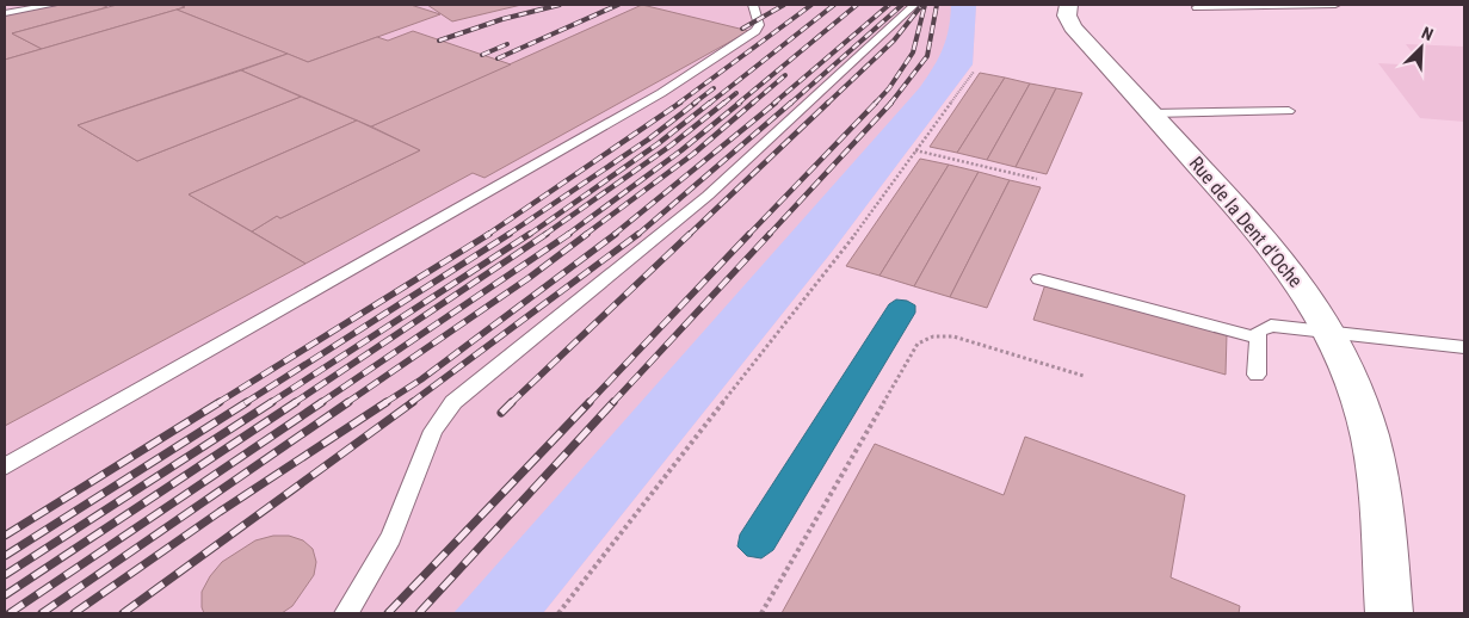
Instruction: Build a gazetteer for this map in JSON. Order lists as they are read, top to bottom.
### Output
{
  "streets": {
    "street": ["Rue de la Dent d'Oche"]
  },
  "north": "top right"
}
